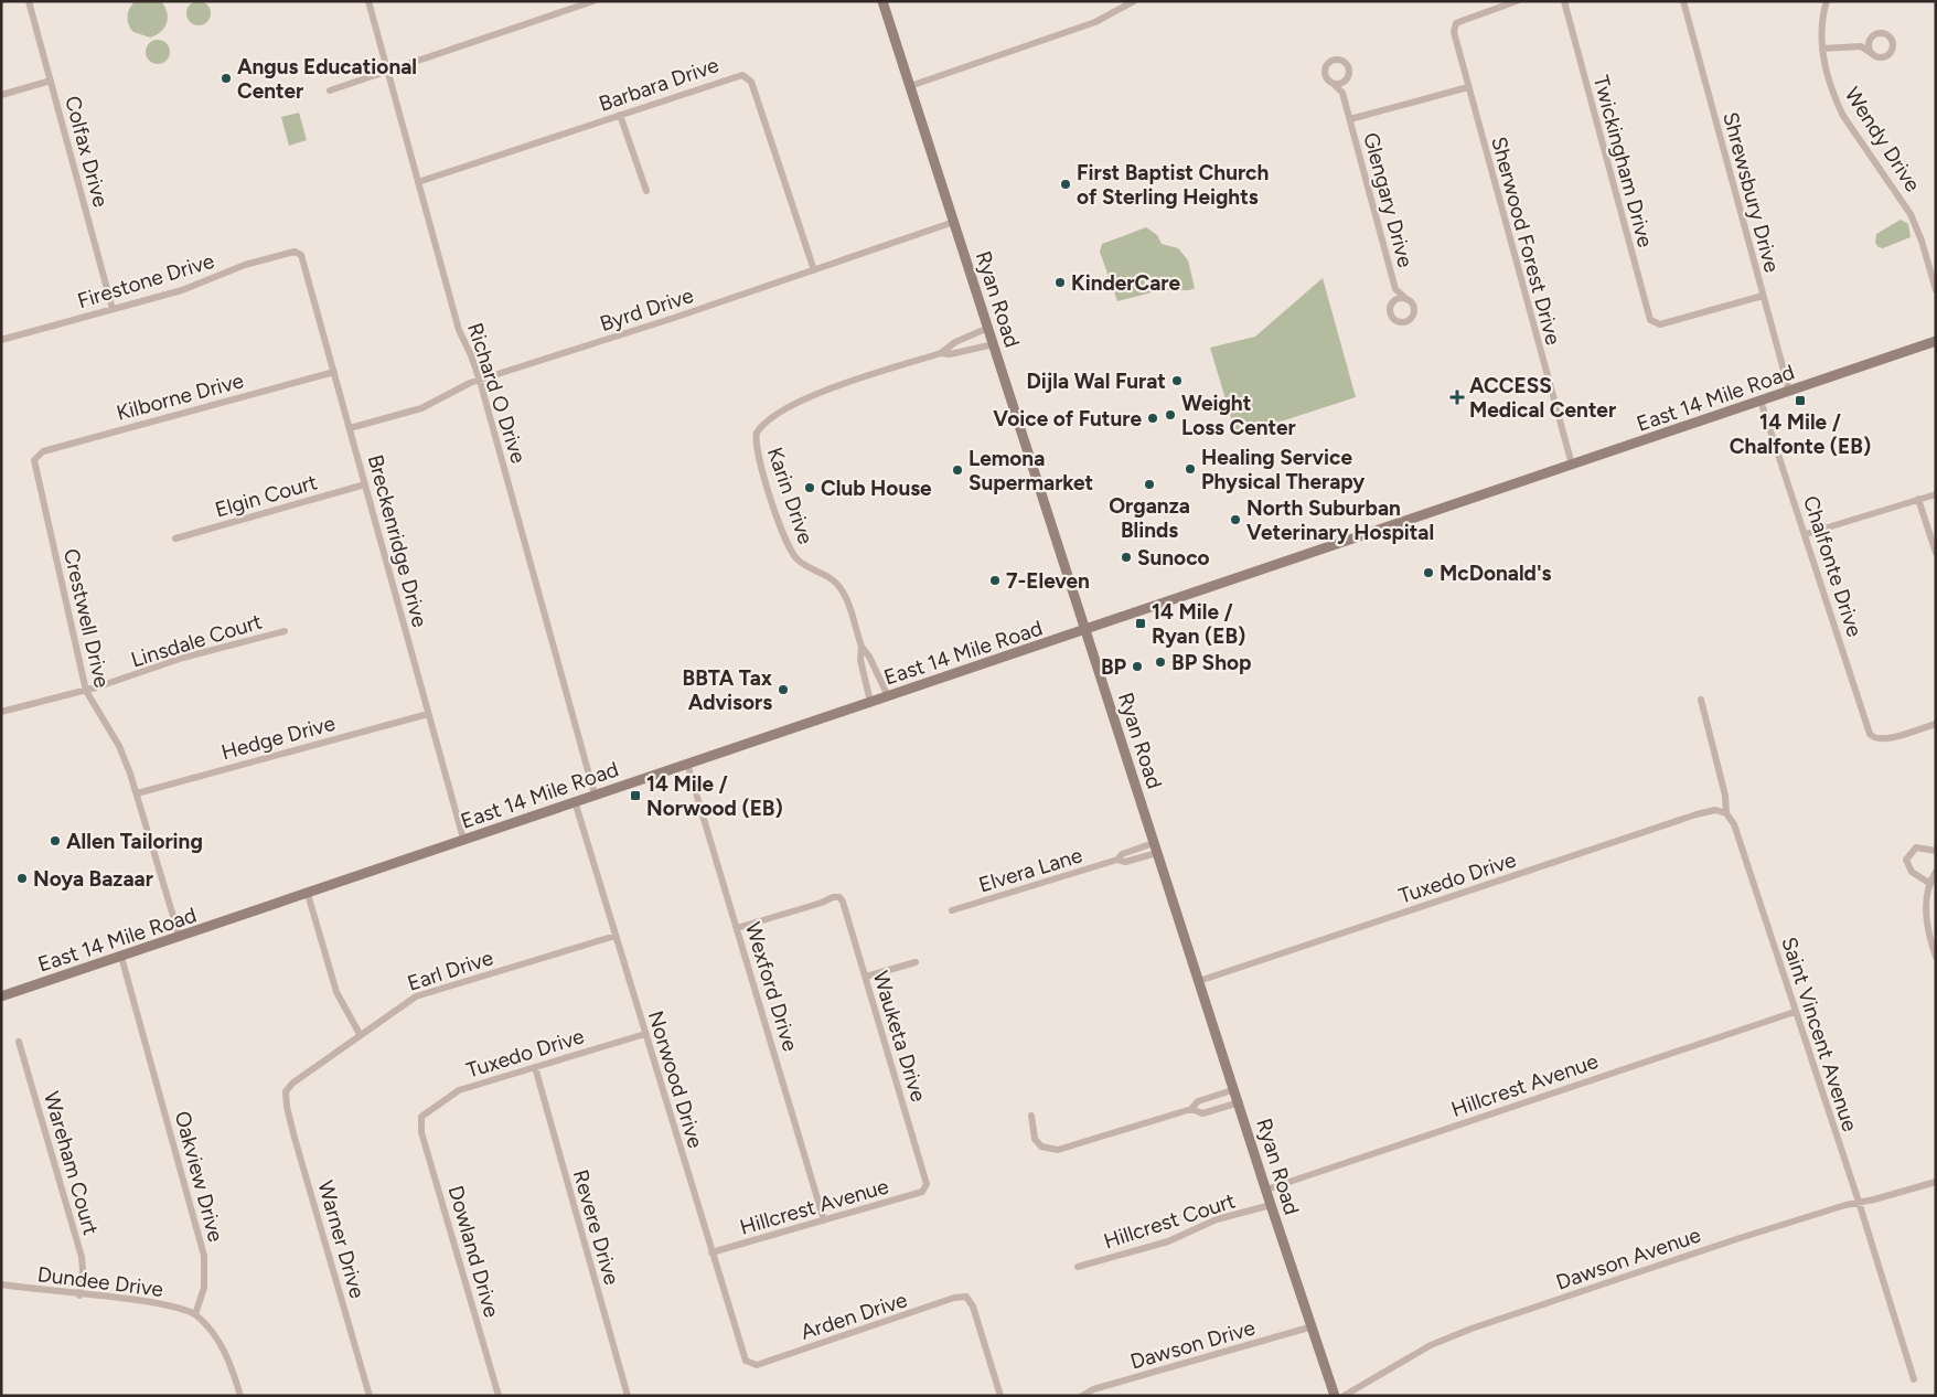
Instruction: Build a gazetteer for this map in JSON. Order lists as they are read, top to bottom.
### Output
{
  "streets": {
    "main road": ["Ryan Road", "East 14 Mile Road"],
    "street": [
      "Barbara Drive",
      "Wendy Drive",
      "Colfax Drive",
      "Twickingham Drive",
      "Shrewsbury Drive",
      "Glengary Drive",
      "Sherwood Forest Drive",
      "Firestone Drive",
      "Byrd Drive",
      "Richard O Drive",
      "Kilborne Drive",
      "Elgin Court",
      "Karin Drive",
      "Breckenridge Drive",
      "Chalfonte Drive",
      "Crestwell Drive",
      "Linsdale Court",
      "Hedge Drive",
      "Elvera Lane",
      "Tuxedo Drive",
      "Earl Drive",
      "Wexford Drive",
      "Saint Vincent Avenue",
      "Wauketa Drive",
      "Norwood Drive",
      "Hillcrest Avenue",
      "Wareham Court",
      "Oakview Drive",
      "Hillcrest Court",
      "Revere Drive",
      "Warner Drive",
      "Dowland Drive",
      "Dawson Avenue",
      "Dundee Drive",
      "Arden Drive",
      "Dawson Drive"
    ]
  },
  "crossings": [
    ["Barbara Drive", "Byrd Drive"],
    ["Barbara Drive", "Richard O Drive"],
    ["Colfax Drive", "Firestone Drive"],
    ["Twickingham Drive", "Shrewsbury Drive"],
    ["Shrewsbury Drive", "East 14 Mile Road"],
    ["Glengary Drive", "Sherwood Forest Drive"],
    ["Sherwood Forest Drive", "East 14 Mile Road"],
    ["Firestone Drive", "Breckenridge Drive"],
    ["Ryan Road", "Byrd Drive"],
    ["Ryan Road", "East 14 Mile Road"],
    ["Ryan Road", "Karin Drive"],
    ["Ryan Road", "Elvera Lane"],
    ["Ryan Road", "Tuxedo Drive"],
    ["Ryan Road", "Hillcrest Avenue"],
    ["Ryan Road", "Hillcrest Court"],
    ["Ryan Road", "Dawson Drive"],
    ["Byrd Drive", "Richard O Drive"],
    ["Byrd Drive", "Breckenridge Drive"],
    ["Richard O Drive", "East 14 Mile Road"],
    ["Kilborne Drive", "Breckenridge Drive"],
    ["Kilborne Drive", "Crestwell Drive"],
    ["East 14 Mile Road", "Karin Drive"],
    ["East 14 Mile Road", "Breckenridge Drive"],
    ["East 14 Mile Road", "Chalfonte Drive"],
    ["East 14 Mile Road", "Crestwell Drive"],
    ["East 14 Mile Road", "Wexford Drive"],
    ["East 14 Mile Road", "Norwood Drive"],
    ["East 14 Mile Road", "Oakview Drive"],
    ["Elgin Court", "Breckenridge Drive"],
    ["Breckenridge Drive", "Hedge Drive"],
    ["Crestwell Drive", "Linsdale Court"],
    ["Crestwell Drive", "Hedge Drive"],
    ["Tuxedo Drive", "Saint Vincent Avenue"],
    ["Tuxedo Drive", "Norwood Drive"],
    ["Tuxedo Drive", "Revere Drive"],
    ["Tuxedo Drive", "Dowland Drive"],
    ["Earl Drive", "Norwood Drive"],
    ["Earl Drive", "Warner Drive"],
    ["Wexford Drive", "Wauketa Drive"],
    ["Wexford Drive", "Hillcrest Avenue"],
    ["Saint Vincent Avenue", "Hillcrest Avenue"],
    ["Saint Vincent Avenue", "Dawson Avenue"],
    ["Wauketa Drive", "Hillcrest Avenue"],
    ["Norwood Drive", "Hillcrest Avenue"],
    ["Norwood Drive", "Arden Drive"],
    ["Wareham Court", "Dundee Drive"],
    ["Oakview Drive", "Dundee Drive"]
  ],
  "places": {
    "other": [
      "Angus Educational Center",
      "First Baptist Church of Sterling Heights",
      "KinderCare",
      "Dijla Wal Furat",
      "Weight Loss Center",
      "Voice of Future",
      "Healing Service Physical Therapy",
      "Lemona Supermarket",
      "Organza Blinds",
      "Club House",
      "North Suburban Veterinary Hospital",
      "Sunoco",
      "McDonald's",
      "7-Eleven",
      "BP Shop",
      "BP",
      "BBTA Tax Advisors",
      "Allen Tailoring",
      "Noya Bazaar"
    ],
    "health": ["ACCESS Medical Center"],
    "transit": ["14 Mile / Chalfonte (EB)", "14 Mile / Ryan (EB)", "14 Mile / Norwood (EB)"]
  }
}
